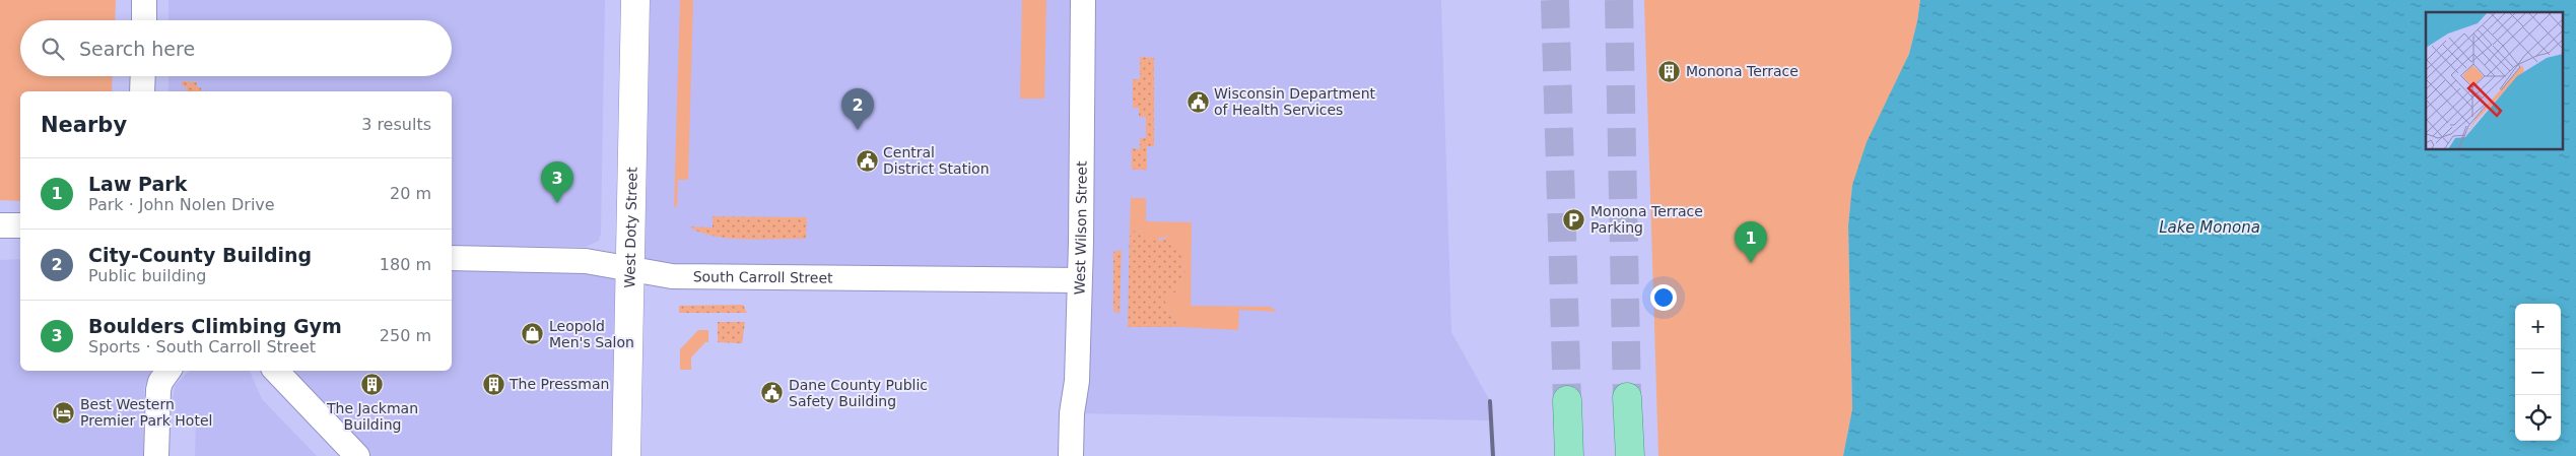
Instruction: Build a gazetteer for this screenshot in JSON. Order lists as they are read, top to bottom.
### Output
{
  "streets": {
    "street": ["West Doty Street", "West Wilson Street", "South Carroll Street"]
  },
  "crossings": [
    ["West Doty Street", "South Carroll Street"],
    ["West Wilson Street", "South Carroll Street"]
  ],
  "water": ["Lake Monona"],
  "places": {
    "building": ["Monona Terrace", "The Pressman", "The Jackman Building"],
    "public building": ["Wisconsin Department of Health Services", "Central District Station", "Dane County Public Safety Building"],
    "parking": ["Monona Terrace Parking"],
    "shop": ["Leopold Men's Salon"],
    "hotel": ["Best Western Premier Park Hotel"]
  },
  "page": {
    "search": "Search here",
    "pins": ["2", "3", "1"],
    "heading": ["Nearby", "3 results"],
    "list": [
      {
        "mark": "1",
        "name": "Law Park",
        "note": "Park · John Nolen Drive",
        "value": "20 m"
      },
      {
        "mark": "2",
        "name": "City-County Building",
        "note": "Public building",
        "value": "180 m"
      },
      {
        "mark": "3",
        "name": "Boulders Climbing Gym",
        "note": "Sports · South Carroll Street",
        "value": "250 m"
      }
    ],
    "map_buttons": ["+", "−"]
  }
}
